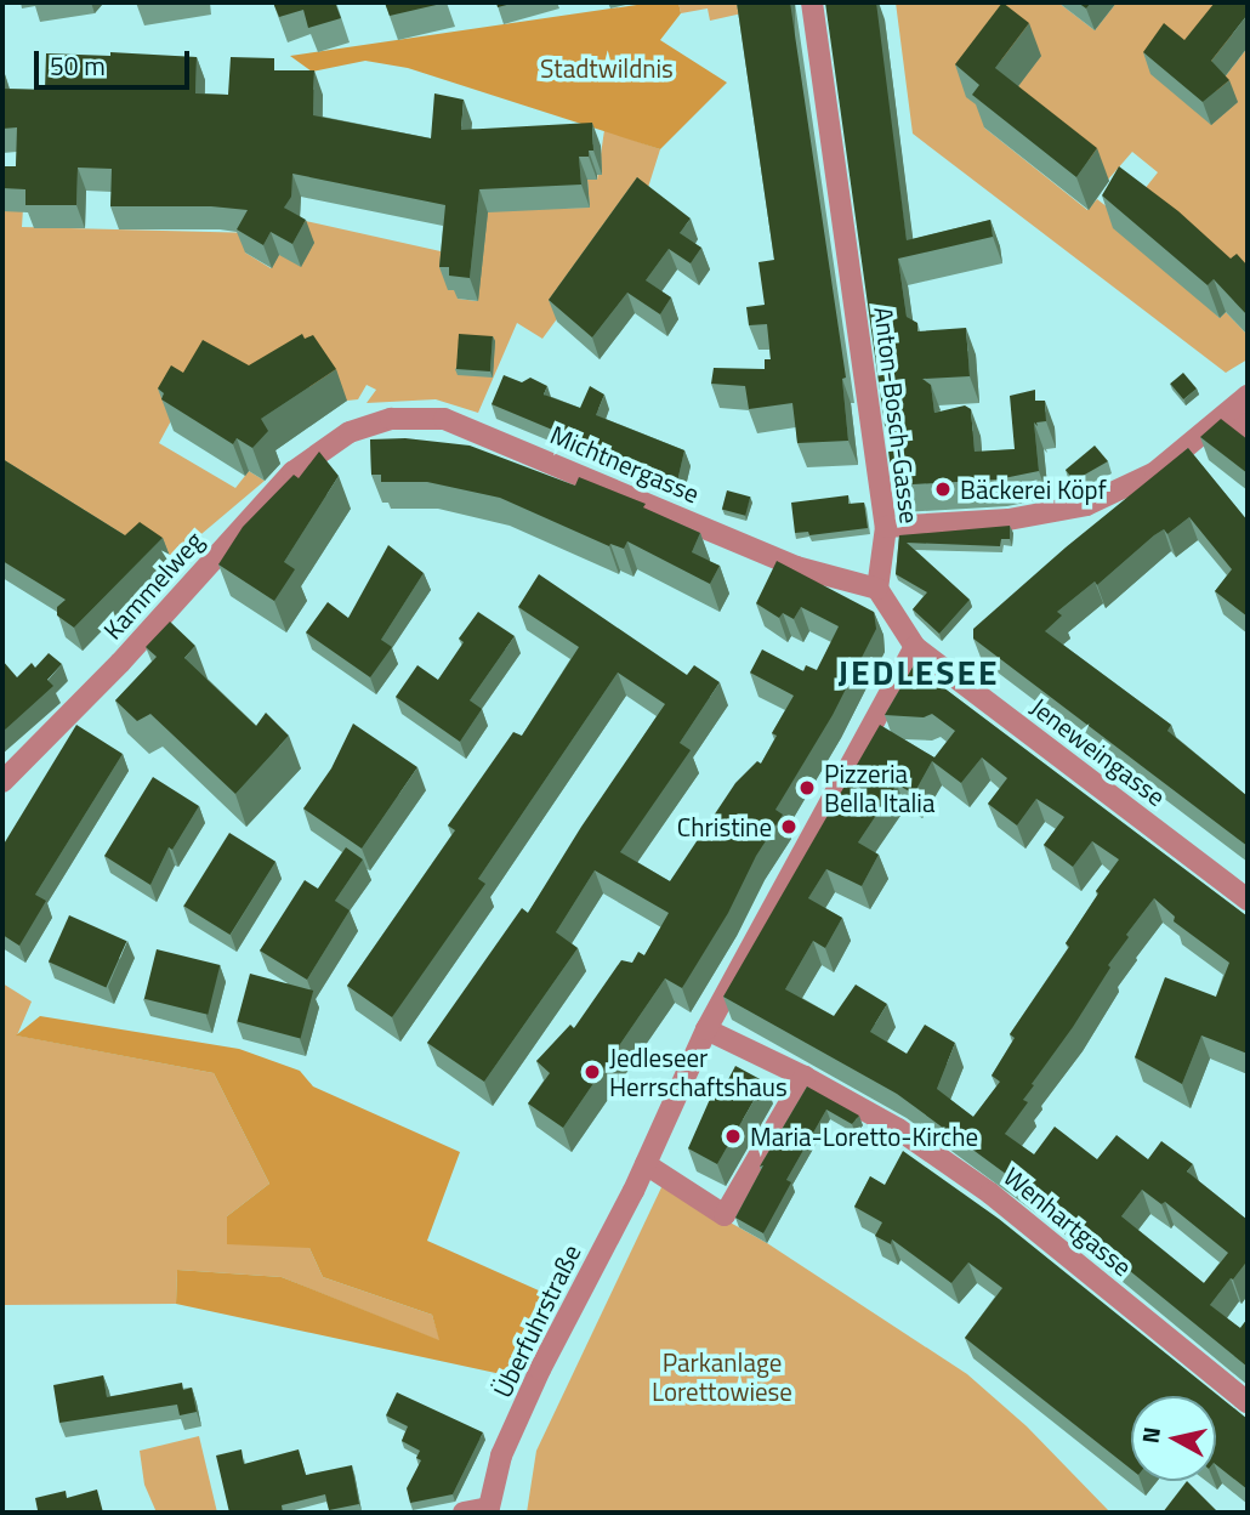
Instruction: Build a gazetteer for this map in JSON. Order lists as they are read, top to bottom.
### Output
{
  "streets": {
    "street": [
      "Anton-Bosch-Gasse",
      "Michtnergasse",
      "Kammelweg",
      "Jeneweingasse",
      "Wenhartgasse",
      "Überfuhrstraße"
    ]
  },
  "crossings": [
    ["Anton-Bosch-Gasse", "Michtnergasse"],
    ["Michtnergasse", "Kammelweg"],
    ["Wenhartgasse", "Überfuhrstraße"]
  ],
  "districts": ["JEDLESEE"],
  "parks": ["Stadtwildnis", "Parkanlage Lorettowiese"],
  "places": [
    "Bäckerei Köpf",
    "Pizzeria Bella Italia",
    "Christine",
    "Jedleseer Herrschaftshaus",
    "Maria-Loretto-Kirche"
  ],
  "scale_bar": "50 m",
  "north": "left"
}
